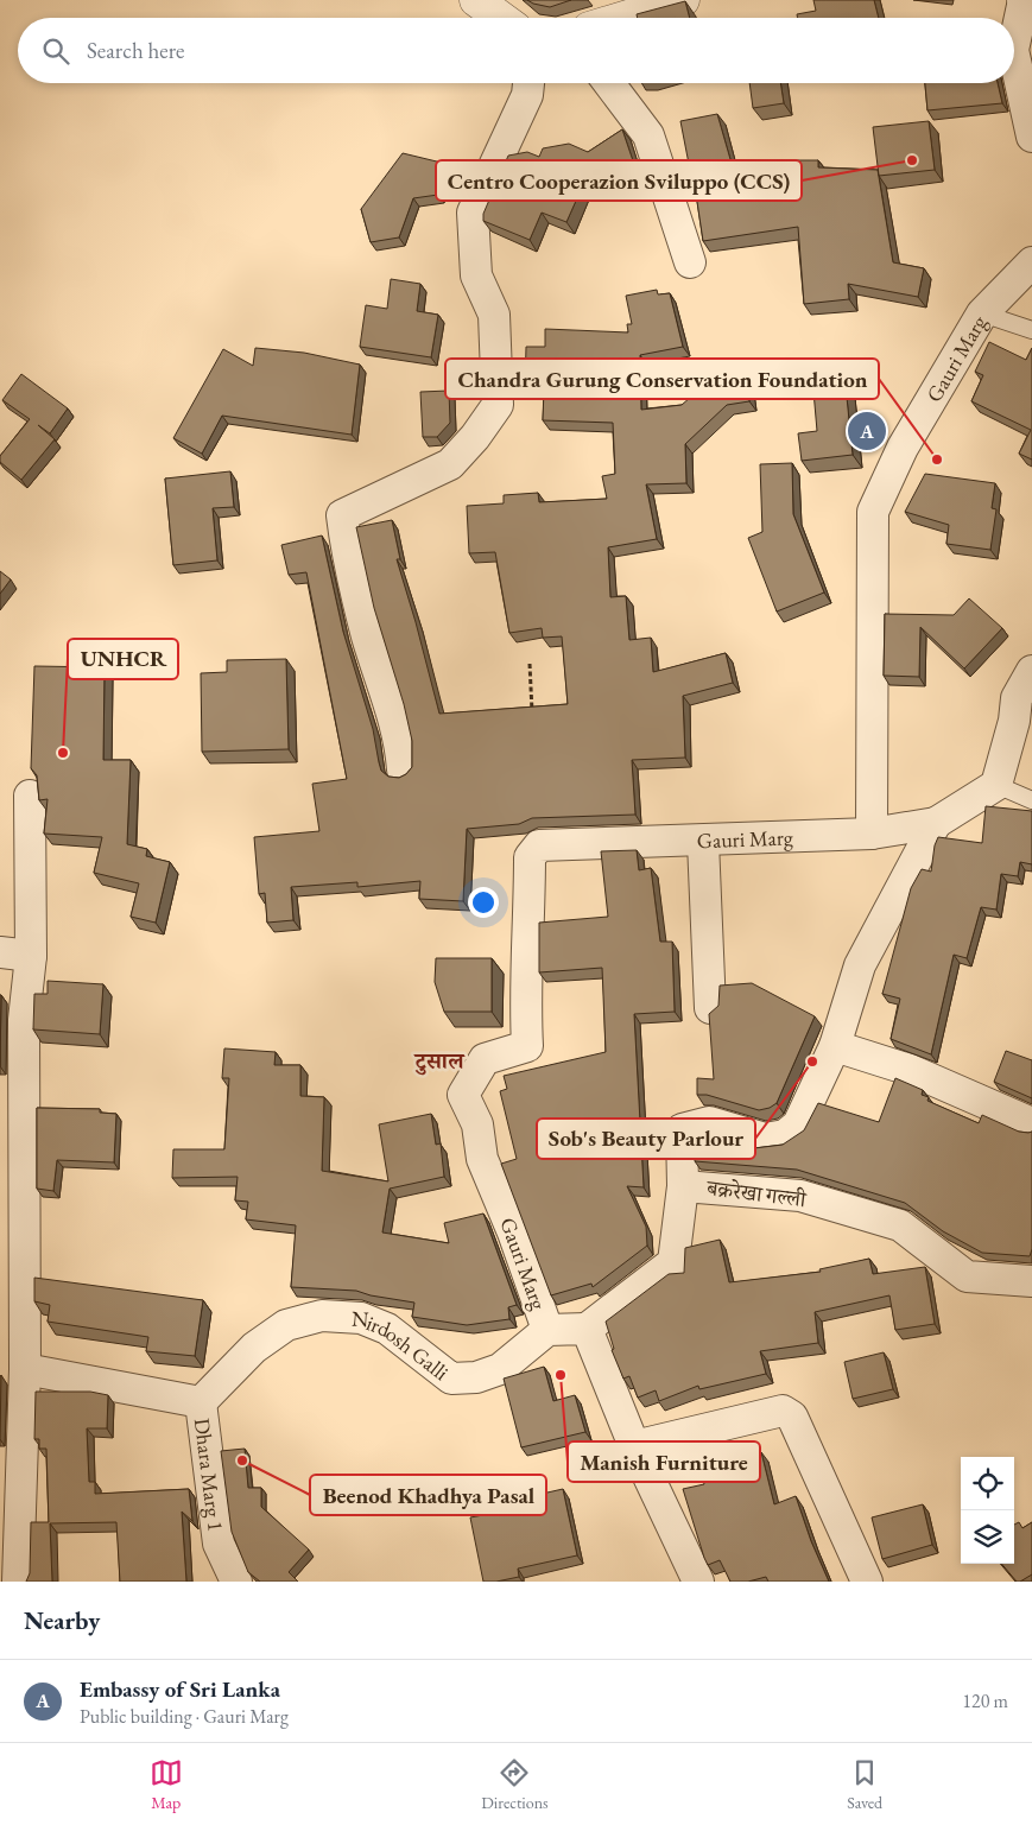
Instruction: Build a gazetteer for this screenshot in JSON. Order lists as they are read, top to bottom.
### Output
{
  "streets": {
    "street": [
      "Gauri Marg",
      "बक्ररेखा गल्ली",
      "Nirdosh Galli",
      "Dhara Marg 1"
    ]
  },
  "crossings": [
    ["Gauri Marg", "Nirdosh Galli"],
    ["Nirdosh Galli", "Dhara Marg 1"]
  ],
  "districts": ["टुसाल"],
  "places": [
    "Centro Cooperazion Sviluppo (CCS)",
    "Chandra Gurung Conservation Foundation",
    "UNHCR",
    "Sob's Beauty Parlour",
    "Manish Furniture",
    "Beenod Khadhya Pasal"
  ],
  "page": {
    "search": "Search here",
    "pins": "A",
    "heading": "Nearby",
    "list": [
      {
        "mark": "A",
        "name": "Embassy of Sri Lanka",
        "note": "Public building · Gauri Marg",
        "value": "120 m"
      }
    ],
    "nav": ["Map", "Directions", "Saved"]
  }
}
